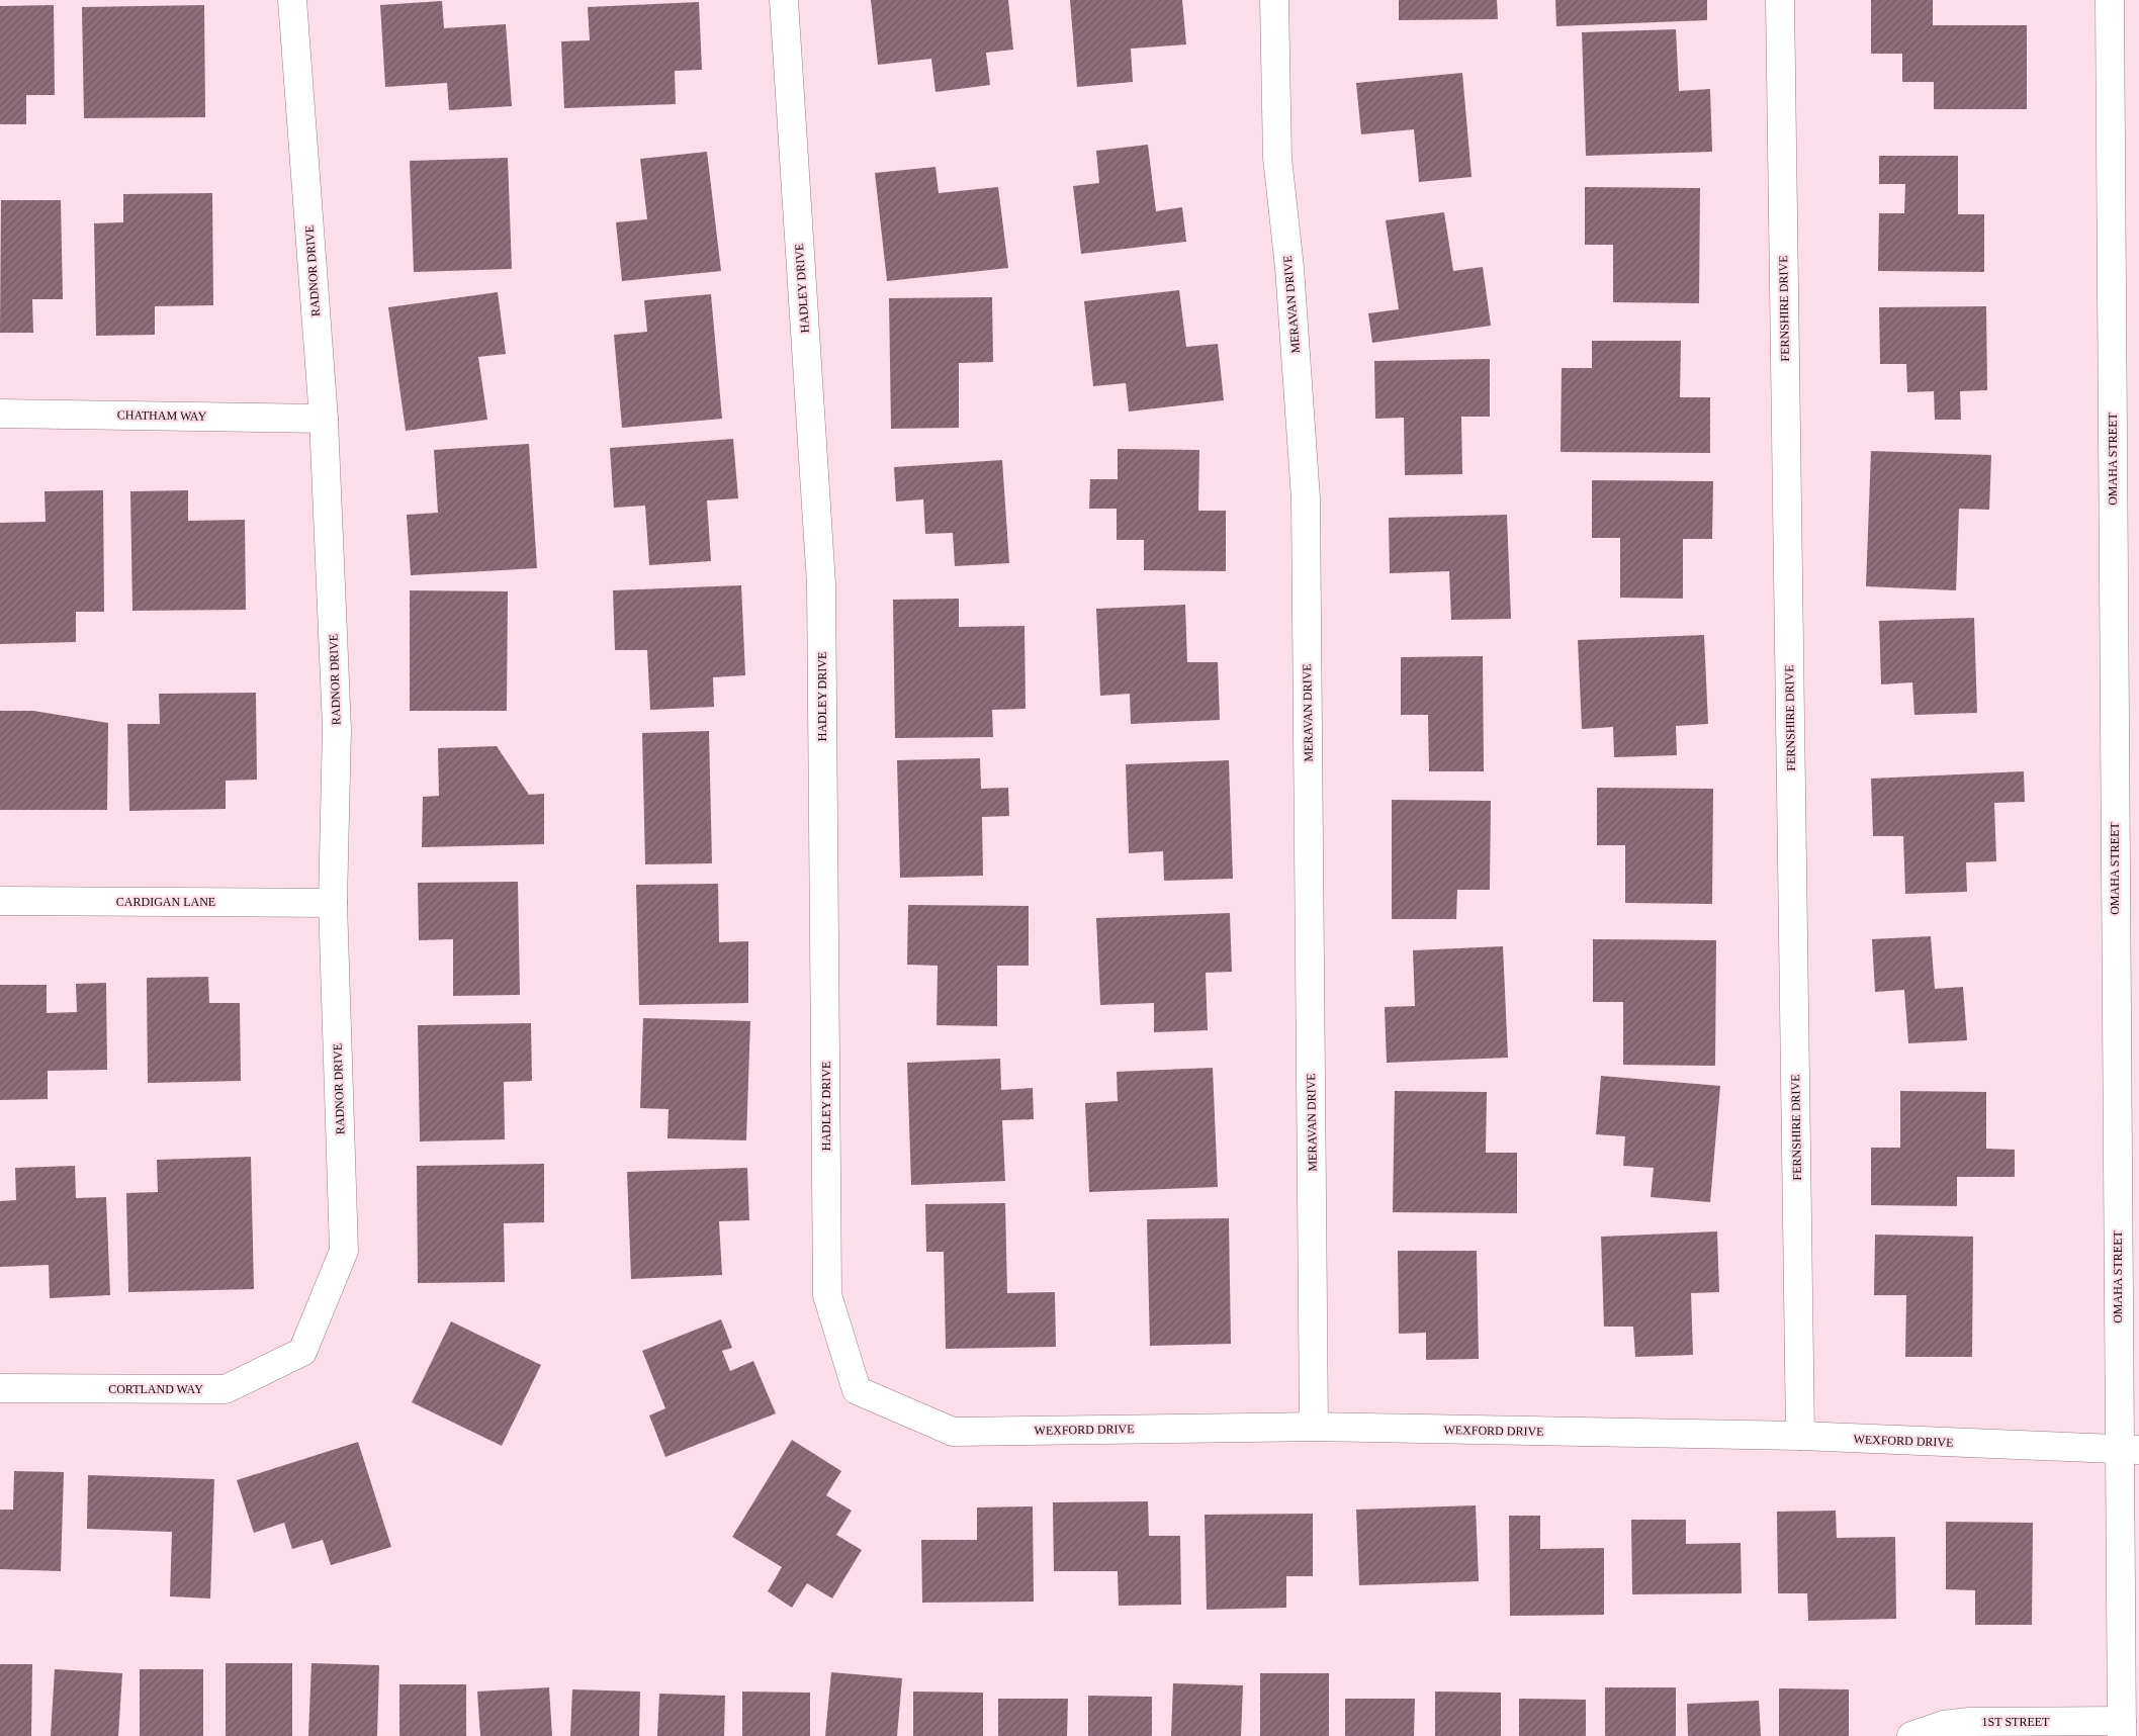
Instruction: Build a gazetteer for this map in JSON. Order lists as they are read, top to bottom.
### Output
{
  "streets": {
    "street": [
      "RADNOR DRIVE",
      "HADLEY DRIVE",
      "MERAVAN DRIVE",
      "FERNSHIRE DRIVE",
      "CHATHAM WAY",
      "OMAHA STREET",
      "CARDIGAN LANE",
      "CORTLAND WAY",
      "WEXFORD DRIVE",
      "1ST STREET"
    ]
  },
  "crossings": [
    ["RADNOR DRIVE", "CHATHAM WAY"],
    ["RADNOR DRIVE", "CARDIGAN LANE"],
    ["RADNOR DRIVE", "CORTLAND WAY"],
    ["HADLEY DRIVE", "WEXFORD DRIVE"],
    ["MERAVAN DRIVE", "WEXFORD DRIVE"],
    ["FERNSHIRE DRIVE", "WEXFORD DRIVE"],
    ["OMAHA STREET", "WEXFORD DRIVE"],
    ["OMAHA STREET", "1ST STREET"]
  ]
}
